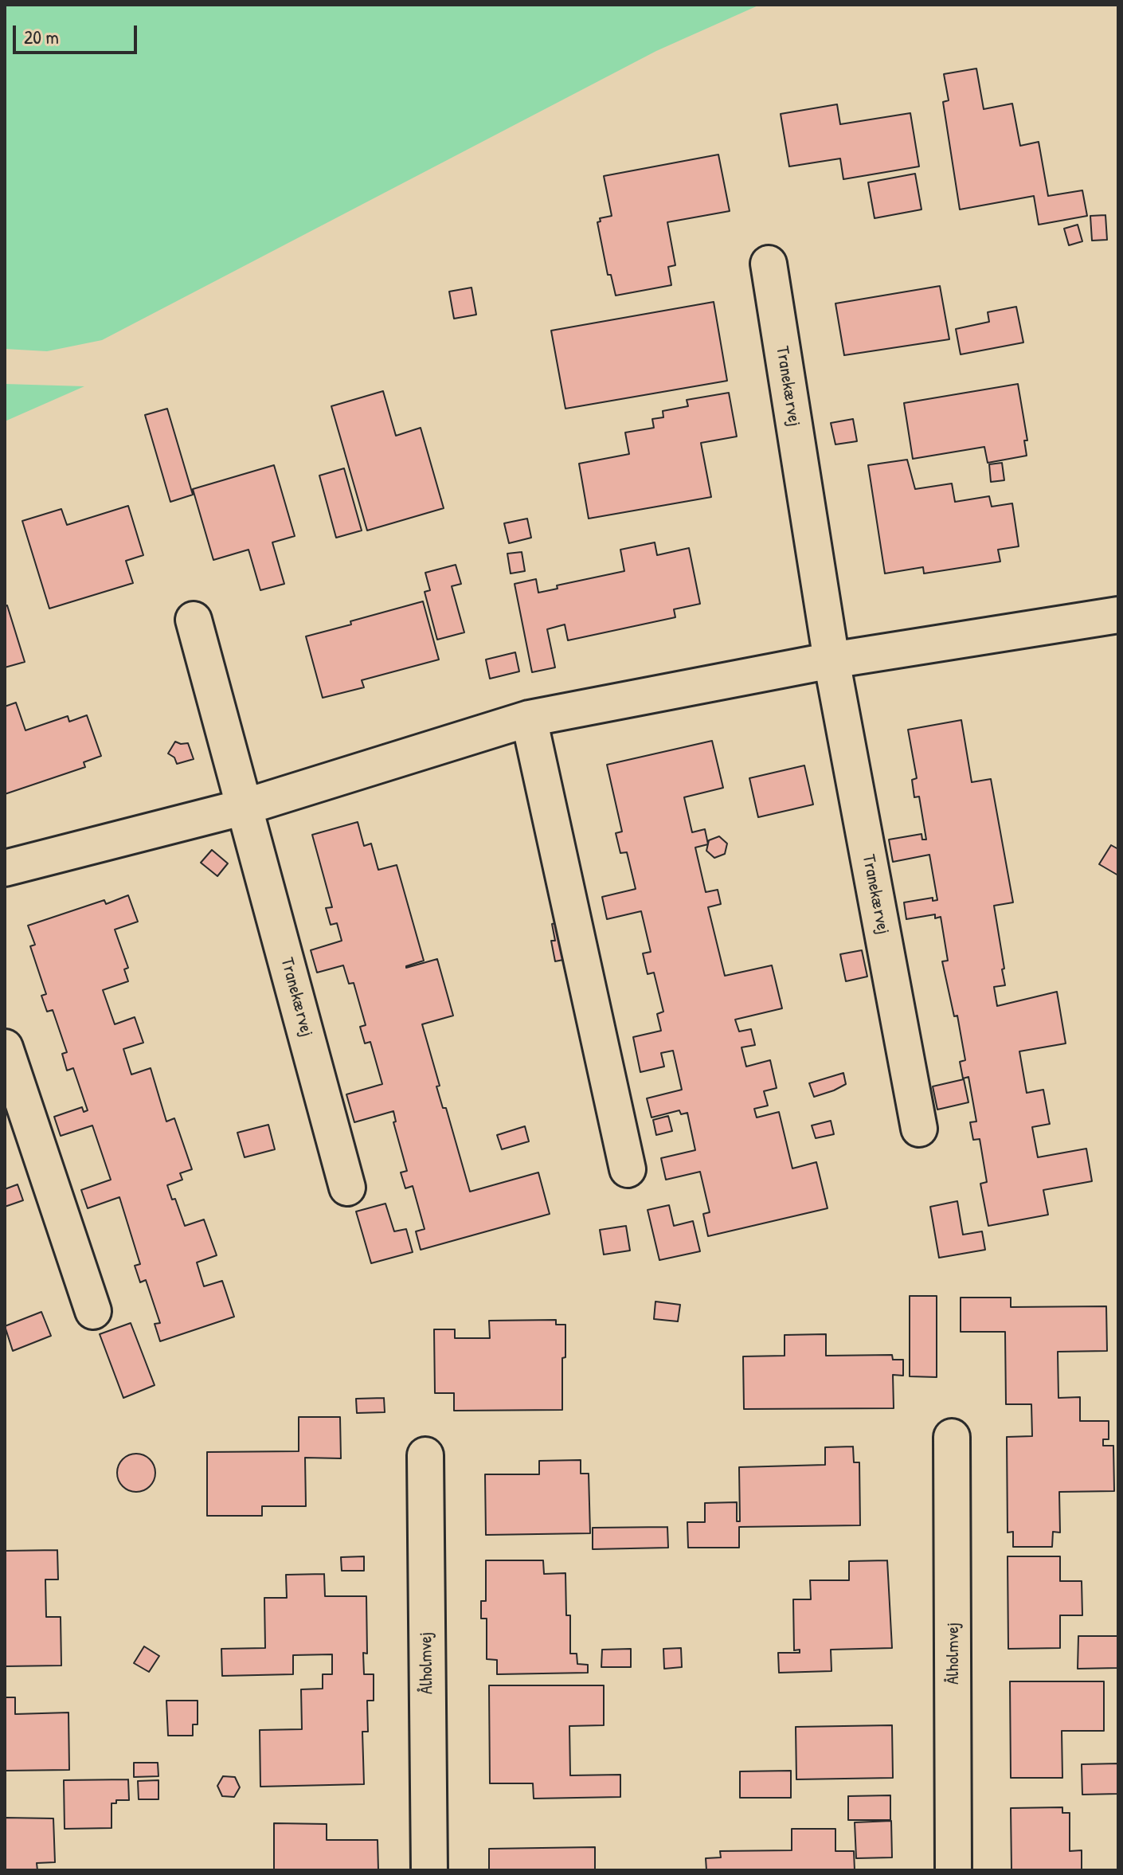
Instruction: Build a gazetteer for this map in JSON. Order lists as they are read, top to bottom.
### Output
{
  "streets": {
    "street": ["Tranekærvej", "Ålholmvej"]
  },
  "scale_bar": "20 m"
}
